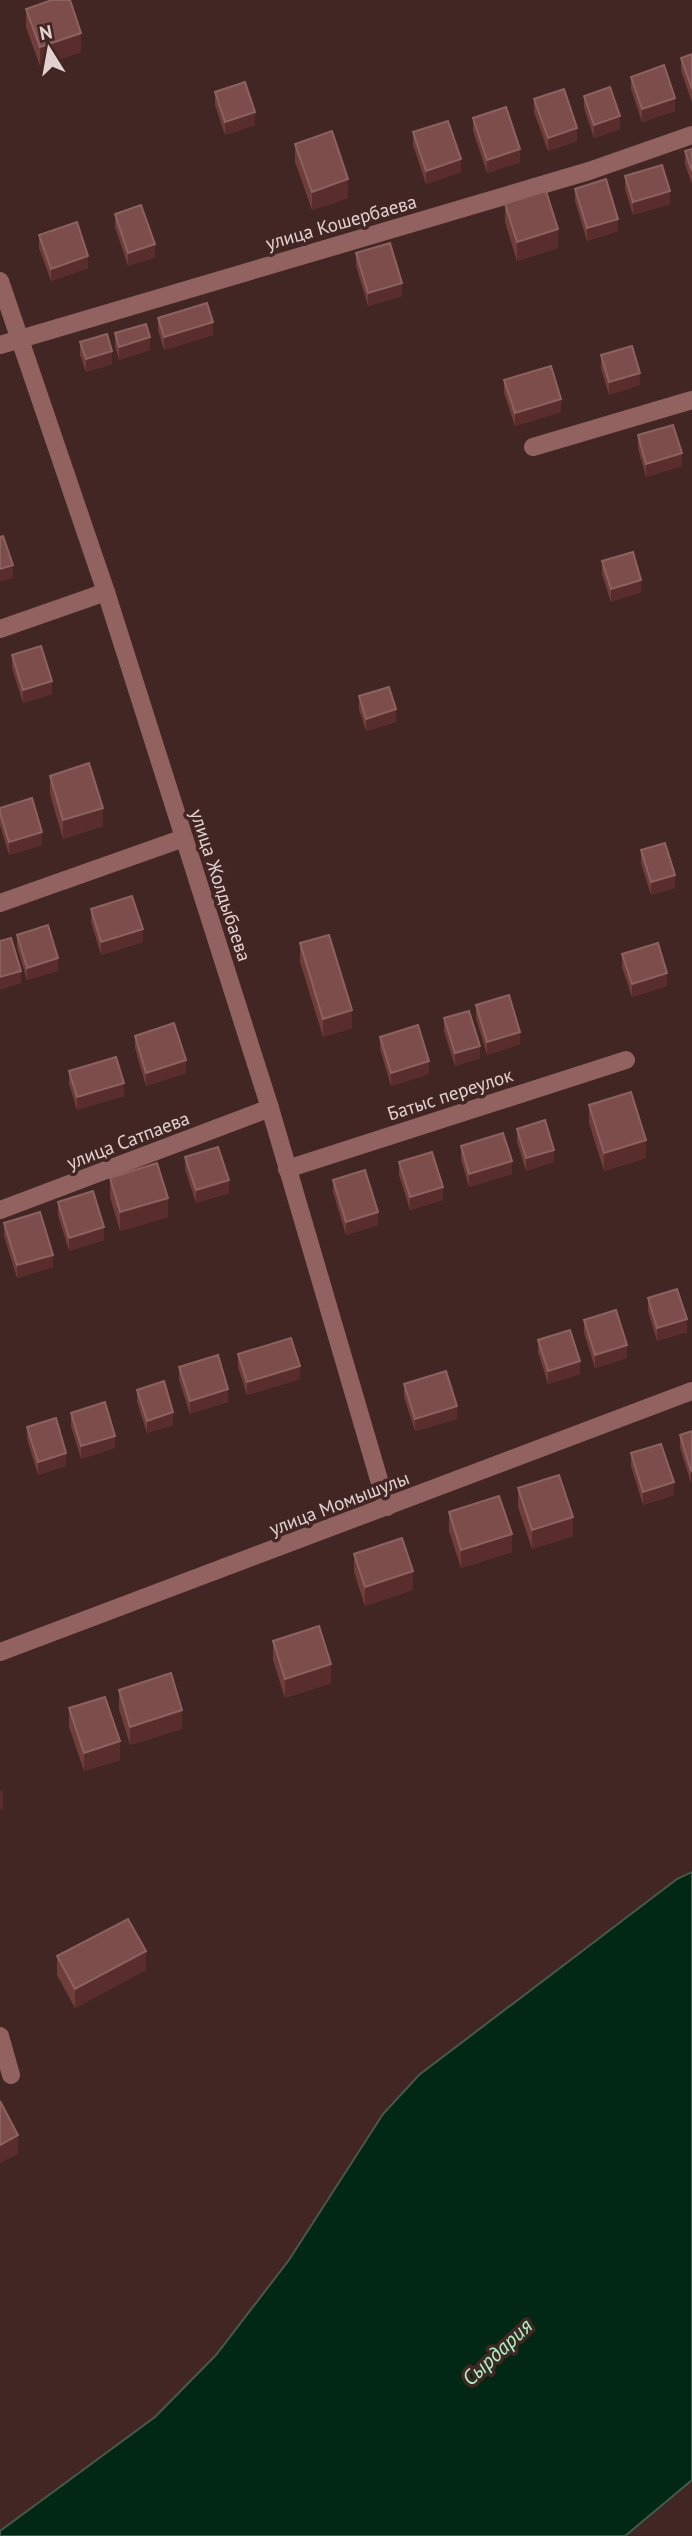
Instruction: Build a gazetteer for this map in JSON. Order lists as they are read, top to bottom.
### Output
{
  "streets": {
    "street": [
      "улица Кошербаева",
      "улица Жолдыбаева",
      "Батыс переулок",
      "улица Сатпаева",
      "улица Момышулы"
    ]
  },
  "crossings": [
    ["улица Кошербаева", "улица Жолдыбаева"],
    ["улица Жолдыбаева", "Батыс переулок"],
    ["улица Жолдыбаева", "улица Сатпаева"],
    ["улица Жолдыбаева", "улица Момышулы"]
  ],
  "water": ["Сырдария"],
  "north": "top"
}
